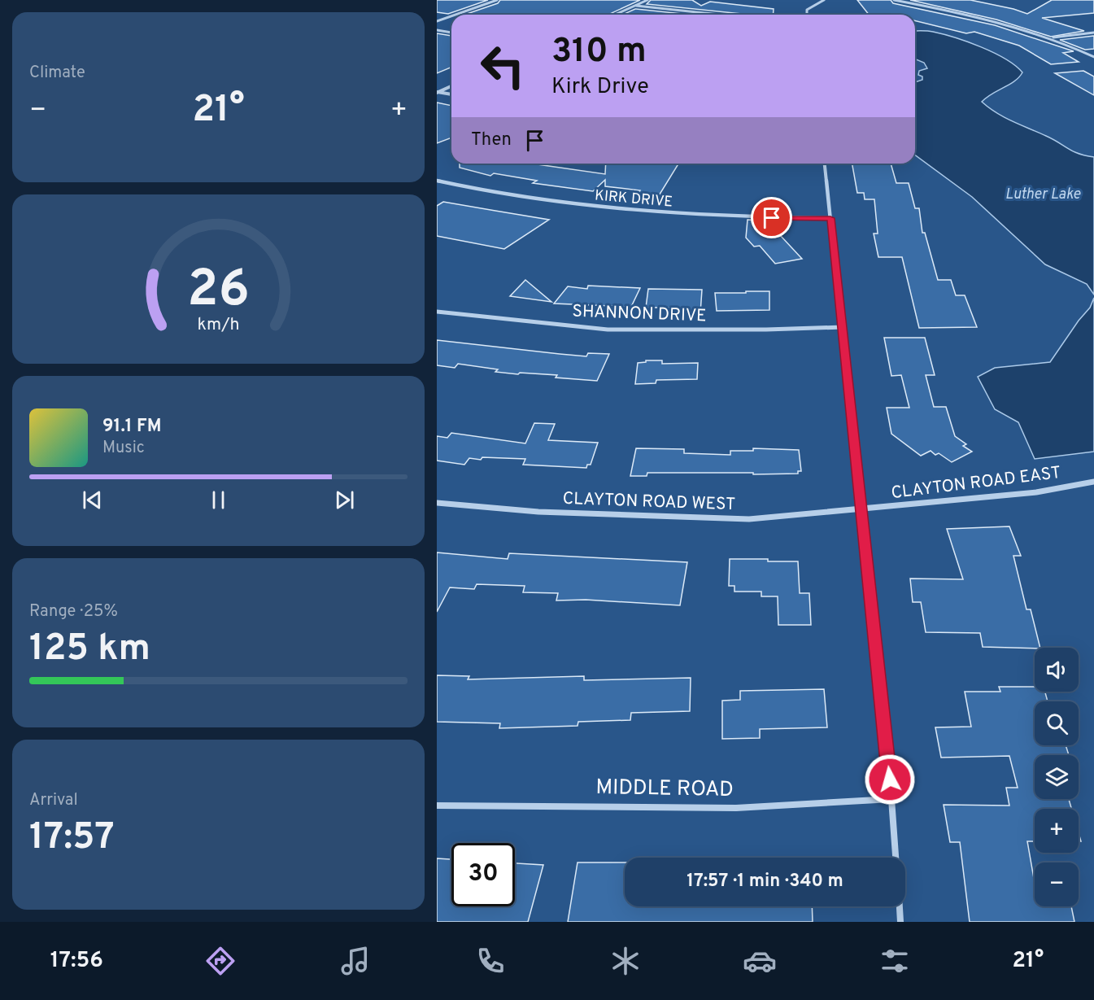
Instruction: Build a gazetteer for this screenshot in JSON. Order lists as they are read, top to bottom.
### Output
{
  "streets": {
    "street": [
      "KIRK DRIVE",
      "SHANNON DRIVE",
      "CLAYTON ROAD EAST",
      "CLAYTON ROAD WEST",
      "MIDDLE ROAD"
    ]
  },
  "crossings": [
    ["CLAYTON ROAD EAST", "CLAYTON ROAD WEST"]
  ],
  "water": ["Luther Lake"],
  "page": {
    "tile": [
      "Climate",
      ["Range · 25%", "125 km"],
      ["Arrival", "17:57"]
    ],
    "turn": ["310 m", "Kirk Drive"],
    "heat": ["−", "21°", "+"],
    "then": "Then",
    "song": ["91.1 FM", "Music"],
    "map_buttons": ["+", "−"],
    "limit": "30",
    "trip": "17:57 · 1 min · 340 m",
    "tabs": ["17:56", "21°"],
    "gauge": ["26", "km/h"]
  }
}
